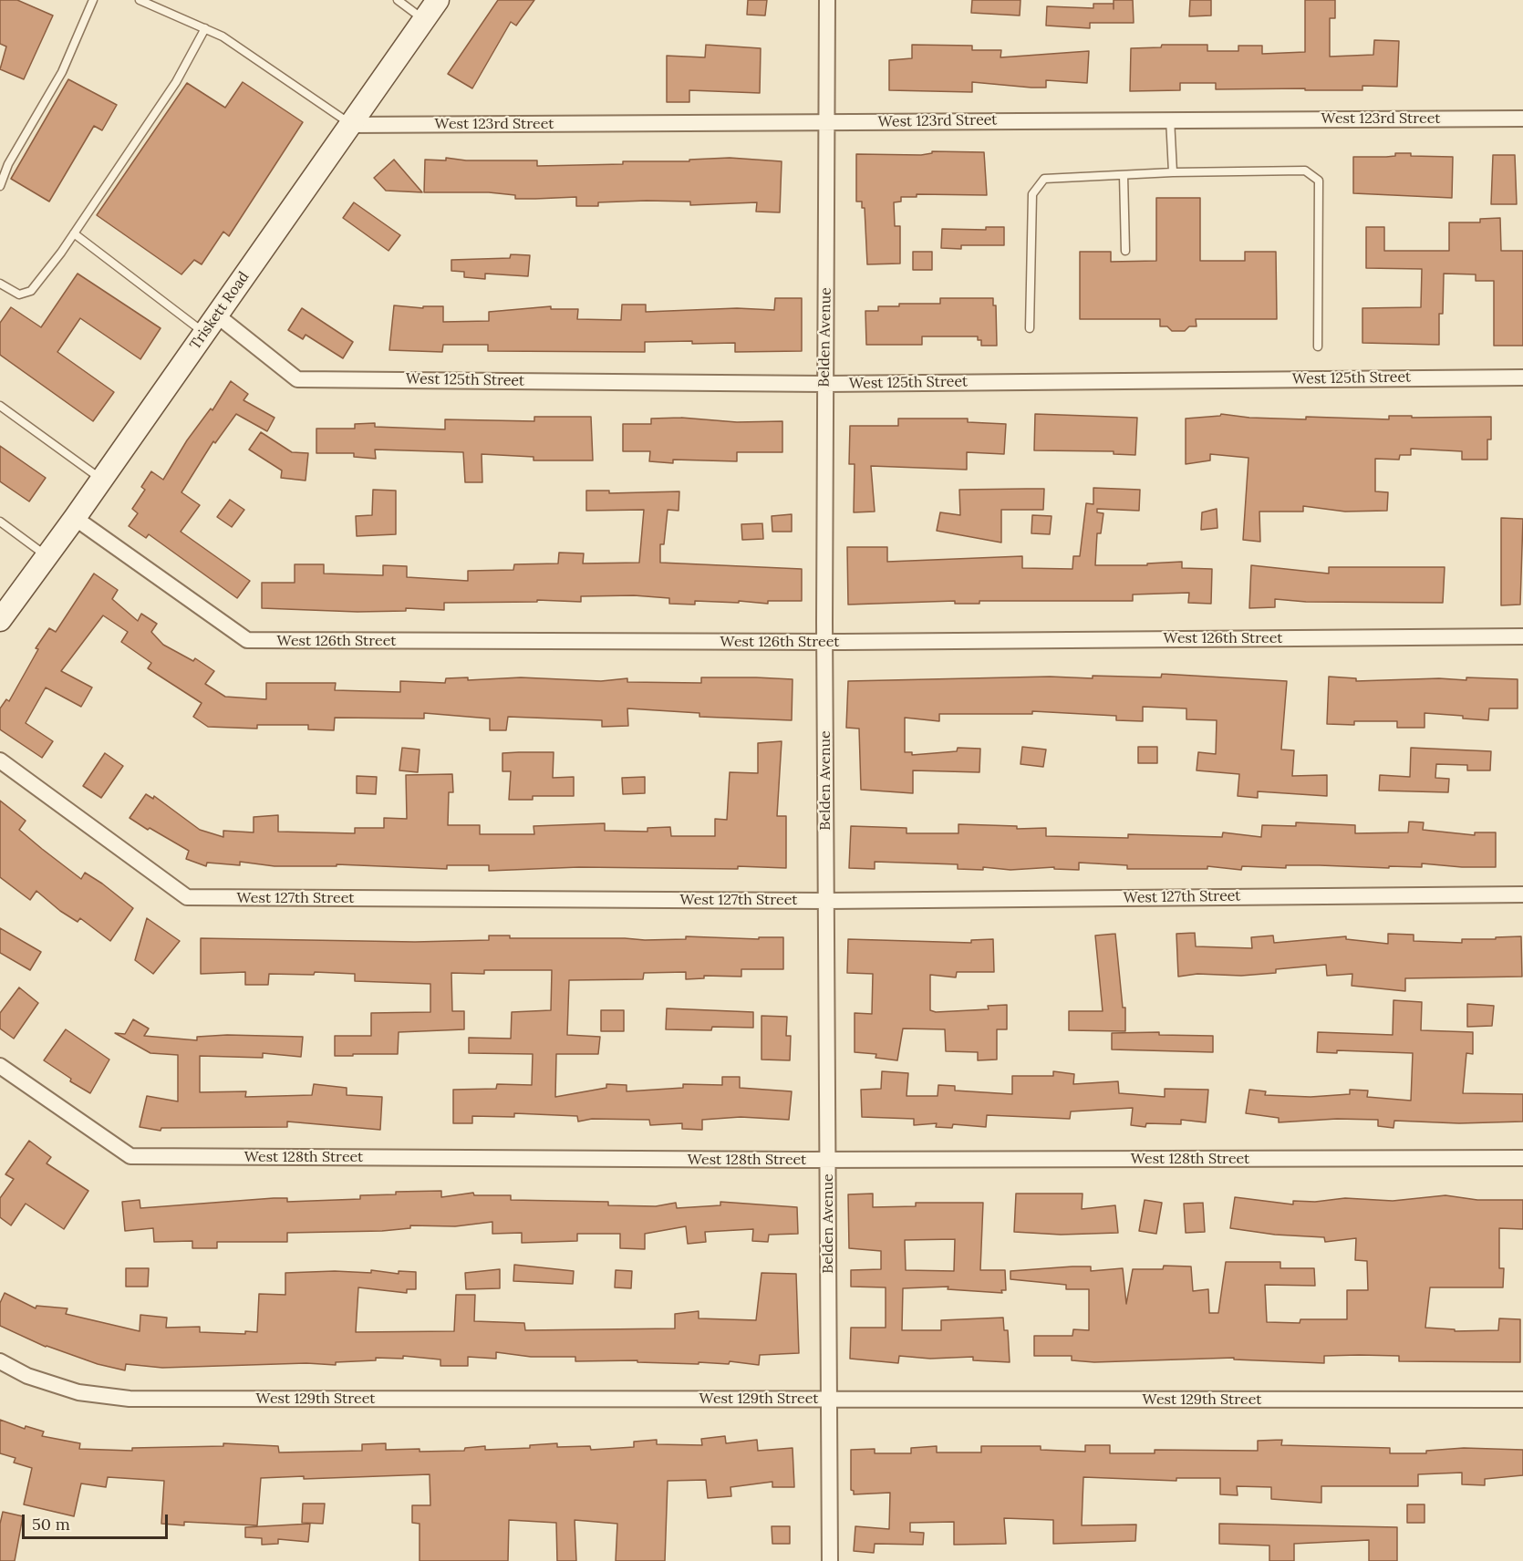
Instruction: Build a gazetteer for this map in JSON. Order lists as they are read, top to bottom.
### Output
{
  "streets": {
    "street": [
      "West 123rd Street",
      "Triskett Road",
      "Belden Avenue",
      "West 125th Street",
      "West 126th Street",
      "West 127th Street",
      "West 128th Street",
      "West 129th Street"
    ]
  },
  "crossings": [
    ["West 123rd Street", "Triskett Road"],
    ["West 123rd Street", "Belden Avenue"],
    ["Triskett Road", "West 125th Street"],
    ["Triskett Road", "West 126th Street"],
    ["Belden Avenue", "West 125th Street"],
    ["Belden Avenue", "West 126th Street"],
    ["Belden Avenue", "West 127th Street"],
    ["Belden Avenue", "West 128th Street"],
    ["Belden Avenue", "West 129th Street"]
  ],
  "scale_bar": "50 m"
}
